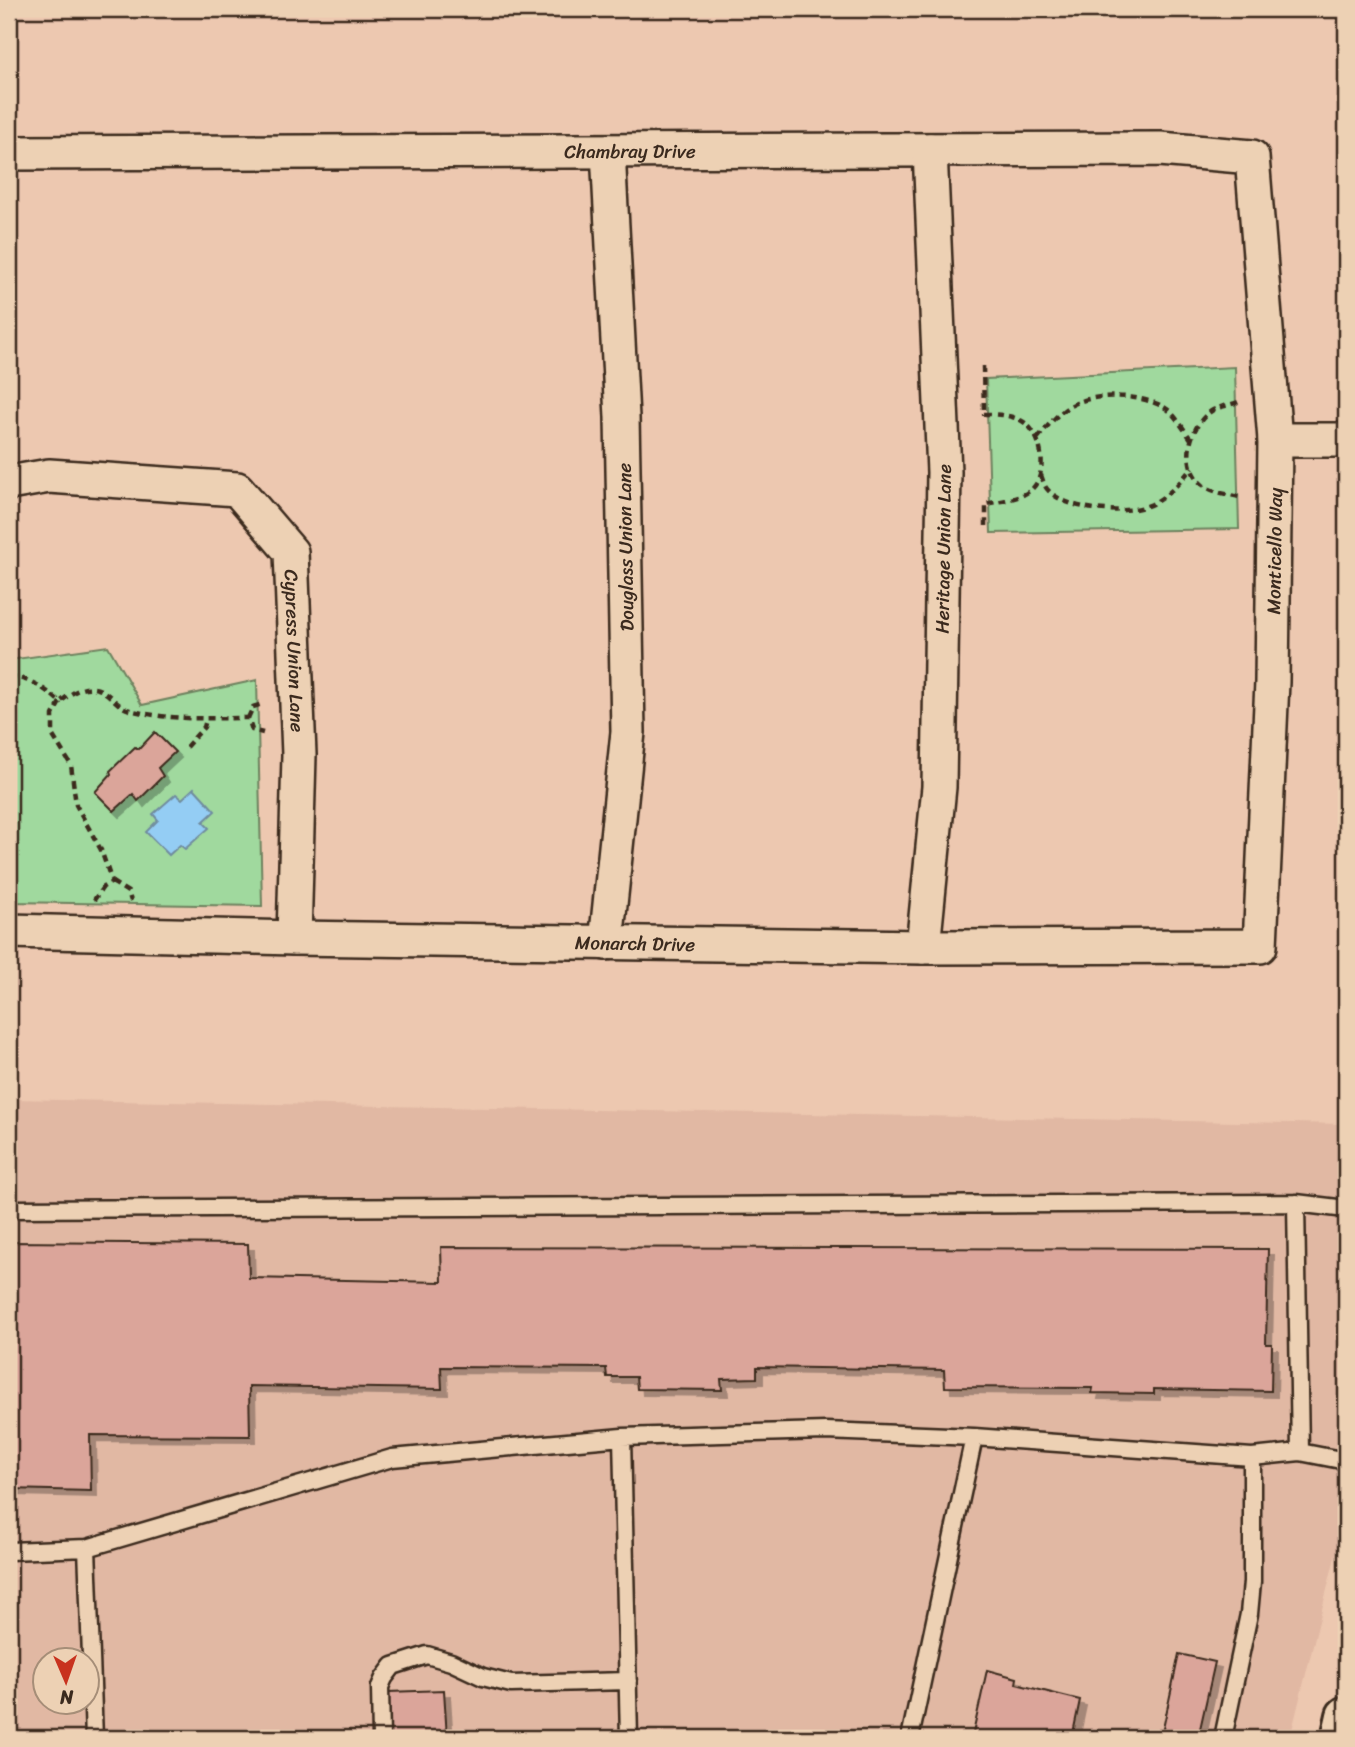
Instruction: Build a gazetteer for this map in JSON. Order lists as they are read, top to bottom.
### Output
{
  "streets": {
    "street": [
      "Chambray Drive",
      "Douglass Union Lane",
      "Heritage Union Lane",
      "Monticello Way",
      "Cypress Union Lane",
      "Monarch Drive"
    ]
  },
  "crossings": [
    ["Chambray Drive", "Douglass Union Lane"],
    ["Chambray Drive", "Heritage Union Lane"],
    ["Chambray Drive", "Monticello Way"],
    ["Douglass Union Lane", "Monarch Drive"],
    ["Heritage Union Lane", "Monarch Drive"],
    ["Monticello Way", "Monarch Drive"],
    ["Cypress Union Lane", "Monarch Drive"]
  ],
  "north": "bottom"
}
